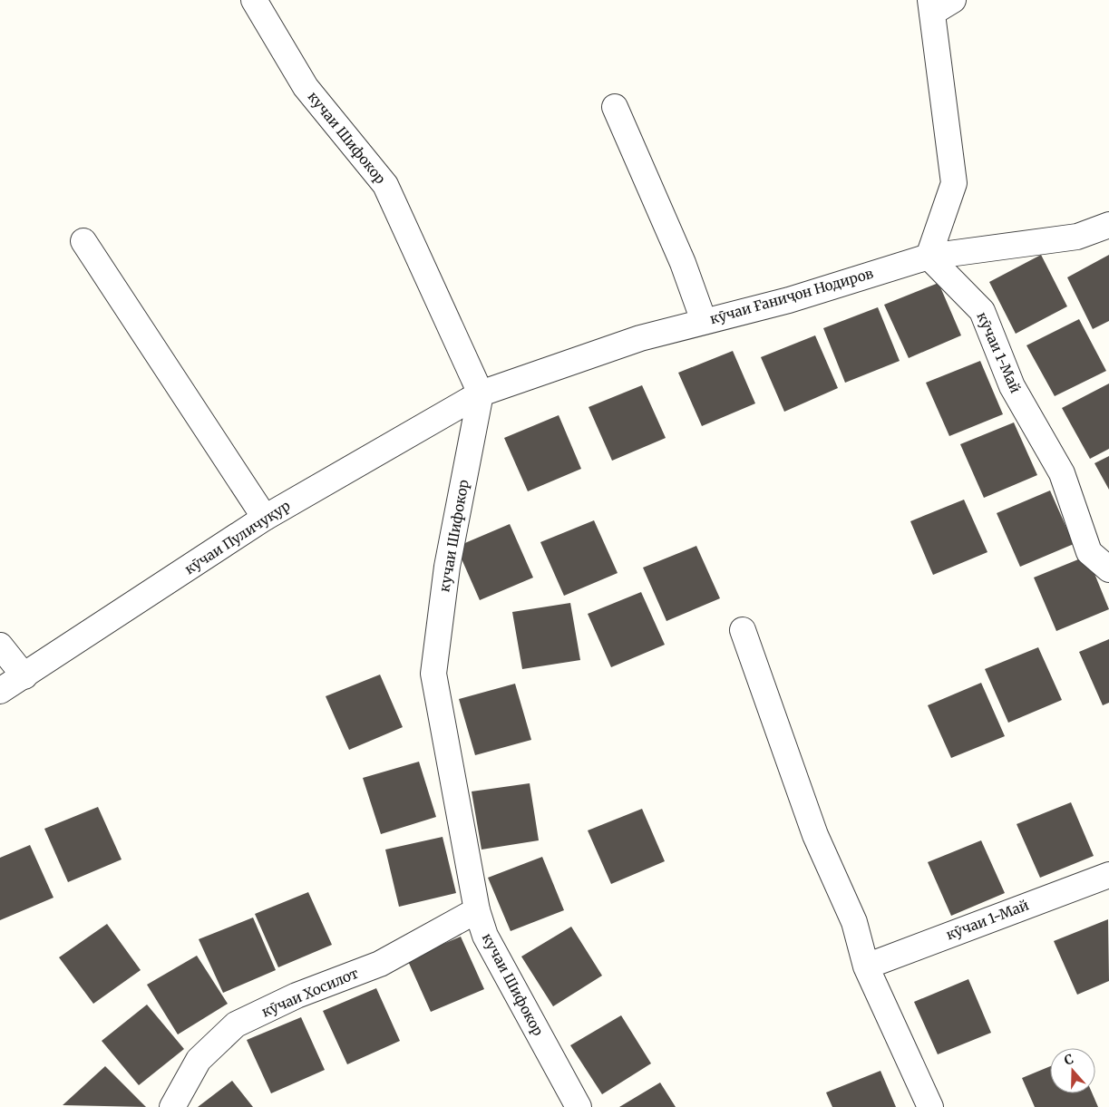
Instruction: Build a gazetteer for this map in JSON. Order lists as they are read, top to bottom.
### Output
{
  "streets": {
    "street": [
      "кучаи Шифокор",
      "кӯчаи Ғаниҷон Нодиров",
      "кӯчаи 1-Май",
      "кӯчаи Пуличуқур",
      "кӯчаи Хосилот"
    ]
  },
  "crossings": [
    ["кучаи Шифокор", "кӯчаи Ғаниҷон Нодиров"],
    ["кучаи Шифокор", "кӯчаи Пуличуқур"],
    ["кучаи Шифокор", "кӯчаи Хосилот"],
    ["кӯчаи Ғаниҷон Нодиров", "кӯчаи 1-Май"],
    ["кӯчаи Ғаниҷон Нодиров", "кӯчаи Пуличуқур"]
  ],
  "north": "top"
}
